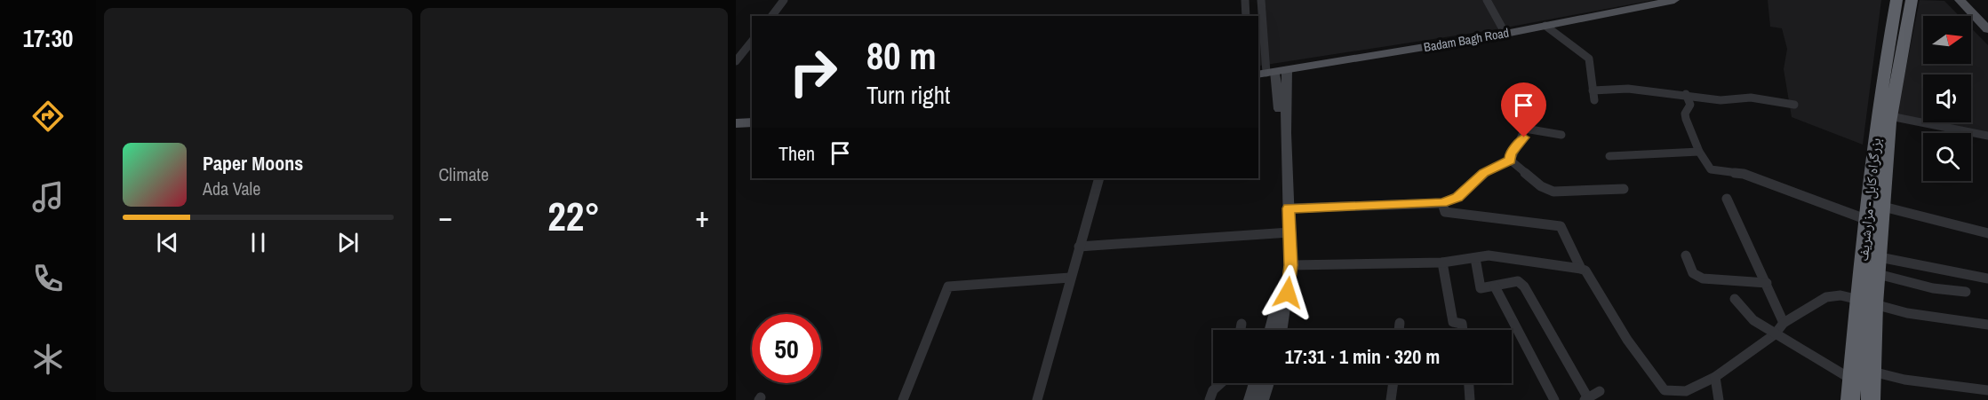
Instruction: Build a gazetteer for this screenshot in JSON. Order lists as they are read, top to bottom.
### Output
{
  "streets": {
    "highway": ["بزرگراه کابل - مزارشریف"],
    "main road": ["Badam Bagh Road"]
  },
  "north": "right",
  "page": {
    "tabs": "17:30",
    "tile": "Climate",
    "turn": ["80 m", "Turn right"],
    "then": "Then",
    "song": ["Paper Moons", "Ada Vale"],
    "heat": ["−", "22°", "+"],
    "limit": "50",
    "trip": "17:31 · 1 min · 320 m"
  }
}
